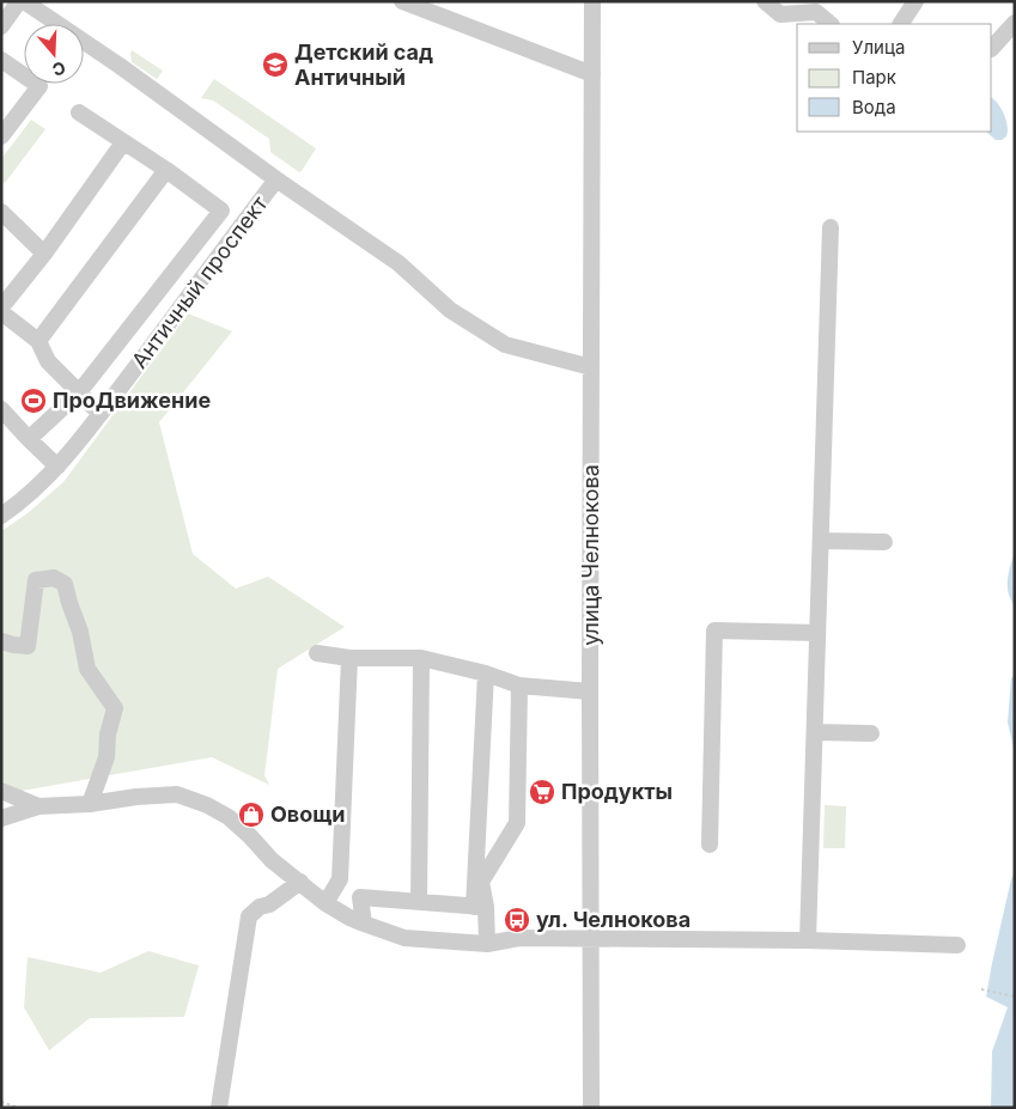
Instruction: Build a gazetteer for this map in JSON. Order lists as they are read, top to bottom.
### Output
{
  "streets": {
    "street": ["Античный проспект", "улица Челнокова"]
  },
  "crossings": [
    ["Античный проспект", "улица Челнокова"]
  ],
  "places": {
    "school or university": ["Детский сад Античный"],
    "sports": ["ПроДвижение"],
    "supermarket": ["Продукты"],
    "shop": ["Овощи"],
    "bus stop": ["ул. Челнокова"]
  },
  "legend": ["Улица", "Парк", "Вода"],
  "north": "bottom"
}
